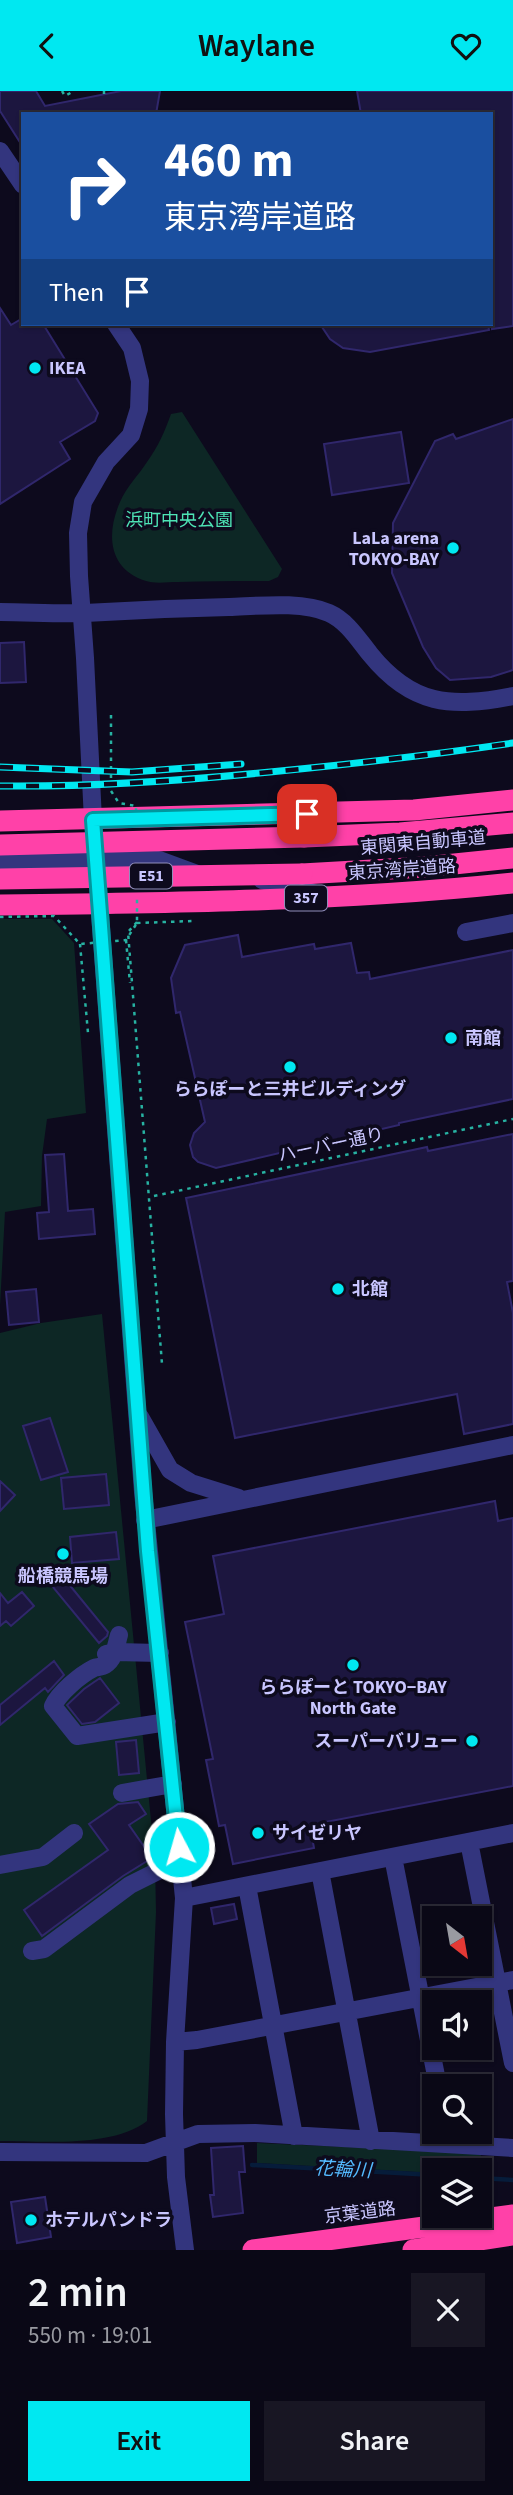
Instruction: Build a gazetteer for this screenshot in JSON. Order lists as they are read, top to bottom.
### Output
{
  "streets": {
    "highway": [
      "東関東自動車道",
      "東京湾岸道路",
      "E51",
      "357",
      "京葉道路"
    ],
    "path": ["ハーバー通り"]
  },
  "water": ["花輪川"],
  "parks": ["浜町中央公園"],
  "places": [
    "IKEA",
    "LaLa arena TOKYO-BAY",
    "南館",
    "ららぽーと三井ビルディング",
    "北館",
    "船橋競馬場",
    "ららぽーと TOKYO−BAY North Gate",
    "スーパーバリュー",
    "サイゼリヤ",
    "ホテルパンドラ"
  ],
  "north": "bottom right",
  "page": {
    "header": "Waylane",
    "turn": ["460 m", "東京湾岸道路"],
    "then": "Then",
    "heading": ["2 min", "550 m · 19:01"],
    "buttons": ["Exit", "Share"]
  }
}
